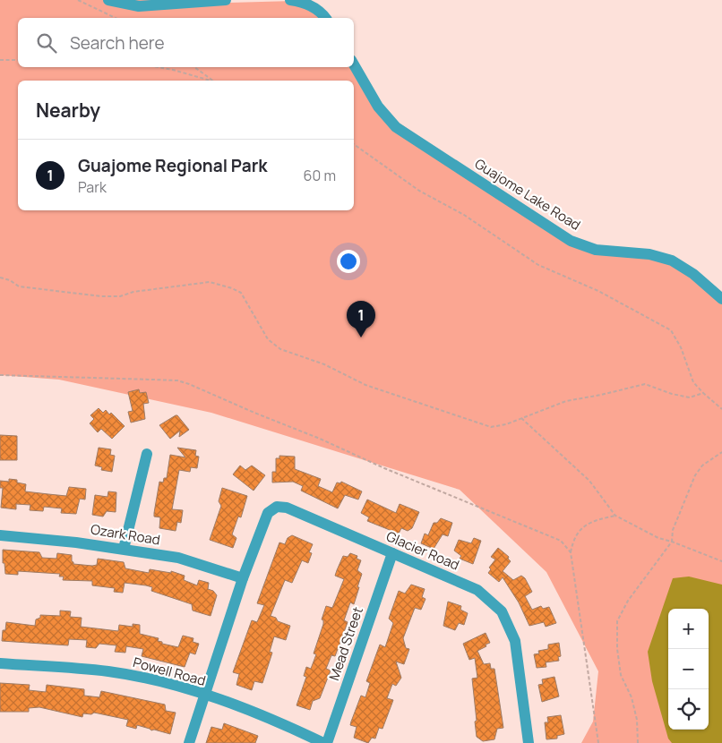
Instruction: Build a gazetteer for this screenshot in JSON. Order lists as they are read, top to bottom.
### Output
{
  "streets": {
    "street": [
      "Guajome Lake Road",
      "Ozark Road",
      "Glacier Road",
      "Mead Street",
      "Powell Road"
    ]
  },
  "crossings": [
    ["Ozark Road", "Glacier Road"],
    ["Glacier Road", "Mead Street"]
  ],
  "page": {
    "search": "Search here",
    "heading": "Nearby",
    "list": [
      {
        "mark": "1",
        "name": "Guajome Regional Park",
        "note": "Park",
        "value": "60 m"
      }
    ],
    "pins": "1",
    "map_buttons": ["+", "−"]
  }
}
